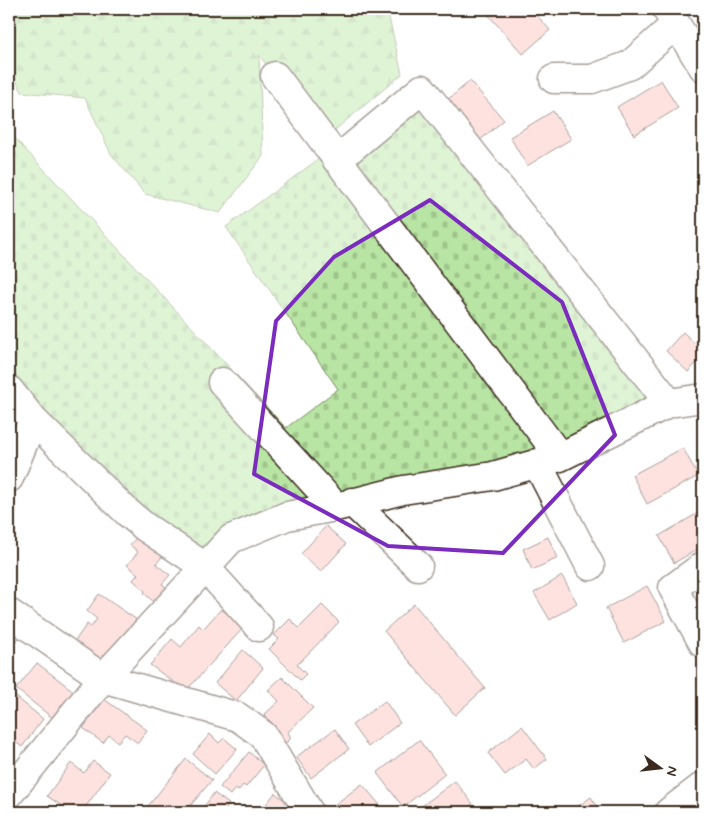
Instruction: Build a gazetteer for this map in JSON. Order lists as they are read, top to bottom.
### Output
{
  "north": "right"
}
